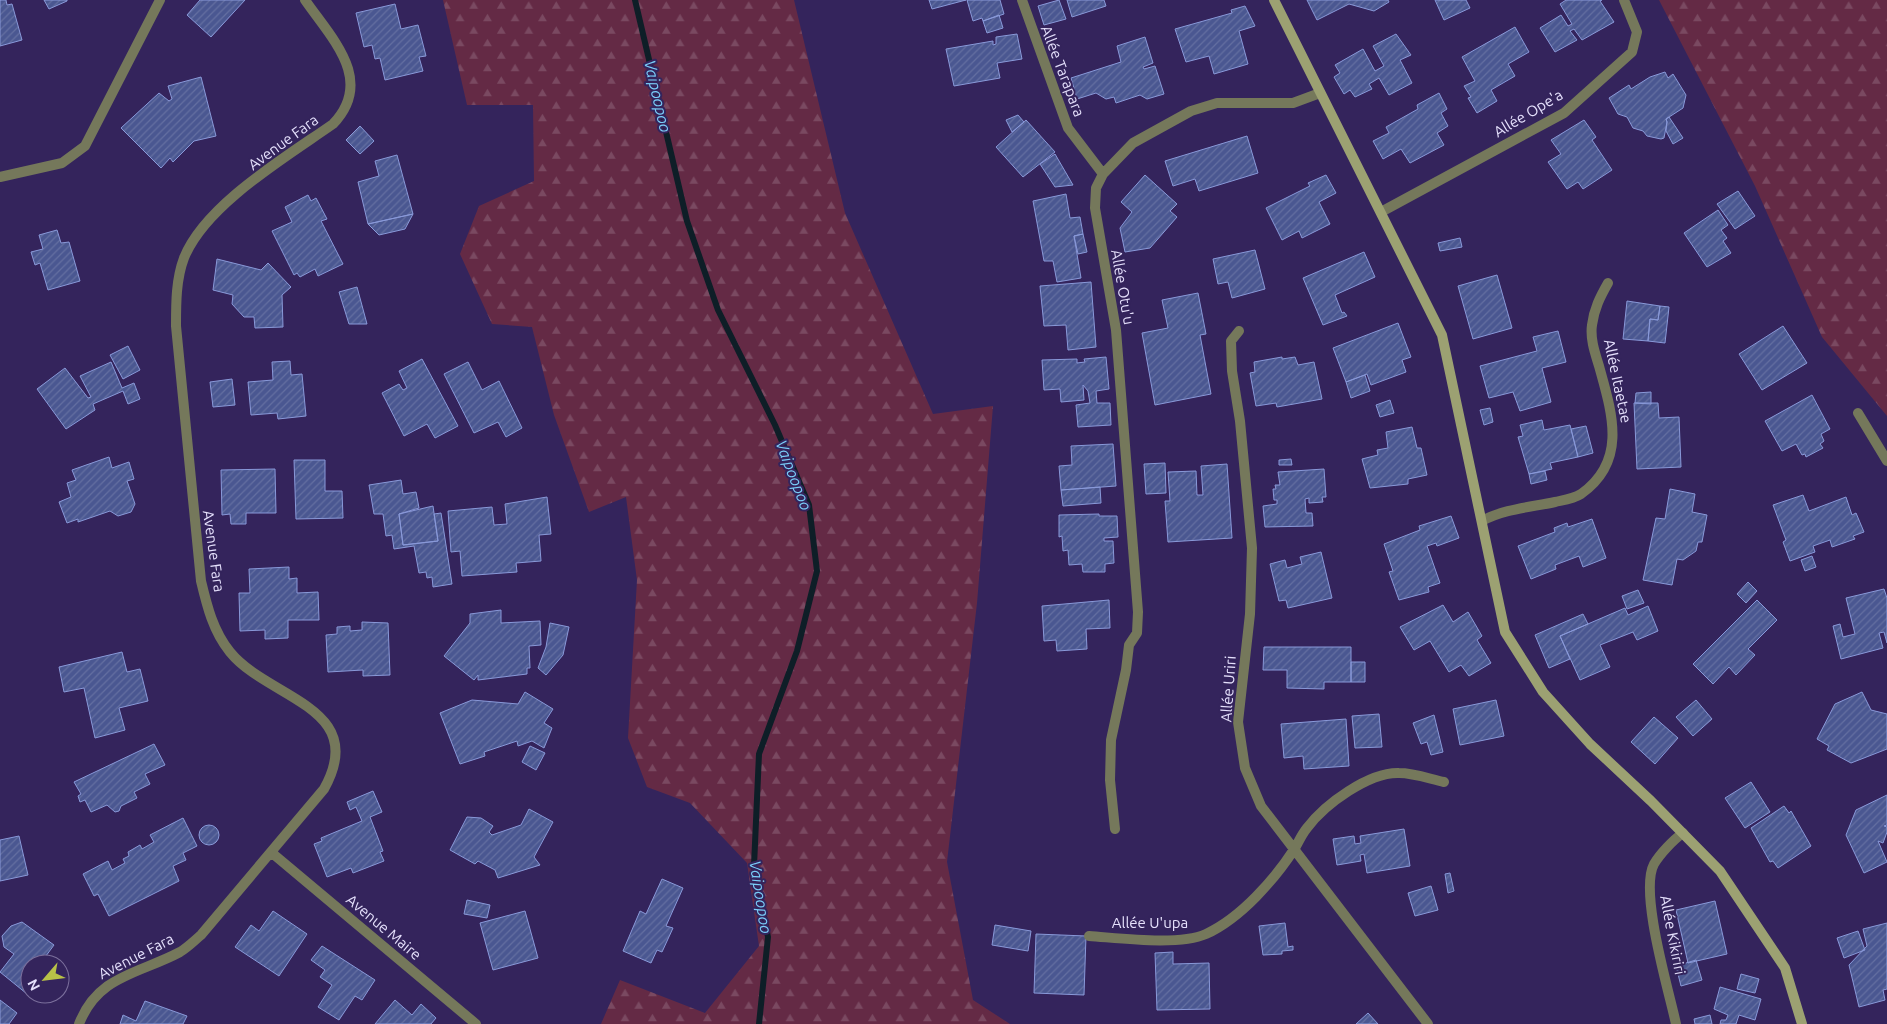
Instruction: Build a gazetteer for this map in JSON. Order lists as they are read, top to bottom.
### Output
{
  "streets": {
    "street": [
      "Allée Tarapara",
      "Allée Ope'a",
      "Avenue Fara",
      "Allée Otu'u",
      "Allée Itaetae",
      "Allée Uriri",
      "Allée U'upa",
      "Avenue Maire",
      "Allée Kikiriri"
    ]
  },
  "crossings": [
    ["Allée Tarapara", "Allée Otu'u"],
    ["Avenue Fara", "Avenue Maire"],
    ["Allée Uriri", "Allée U'upa"]
  ],
  "water": ["Vaipoopoo"],
  "north": "bottom left"
}
